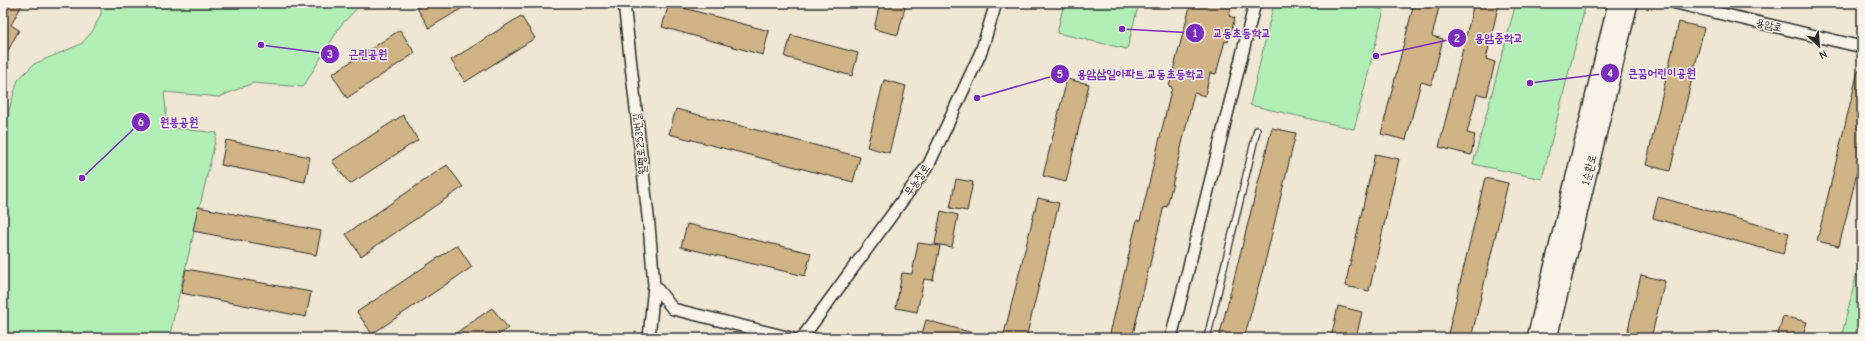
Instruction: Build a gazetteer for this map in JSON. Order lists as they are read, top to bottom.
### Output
{
  "streets": {
    "street": [
      "용암로",
      "월평로253번길",
      "1순환로",
      "무농정로"
    ]
  },
  "places": [
    "교동초등학교",
    "근린공원",
    "용암중학교",
    "큰꿈어린이공원",
    "용암삼일아파트.교동초등학교",
    "원봉공원"
  ],
  "north": "bottom right"
}
